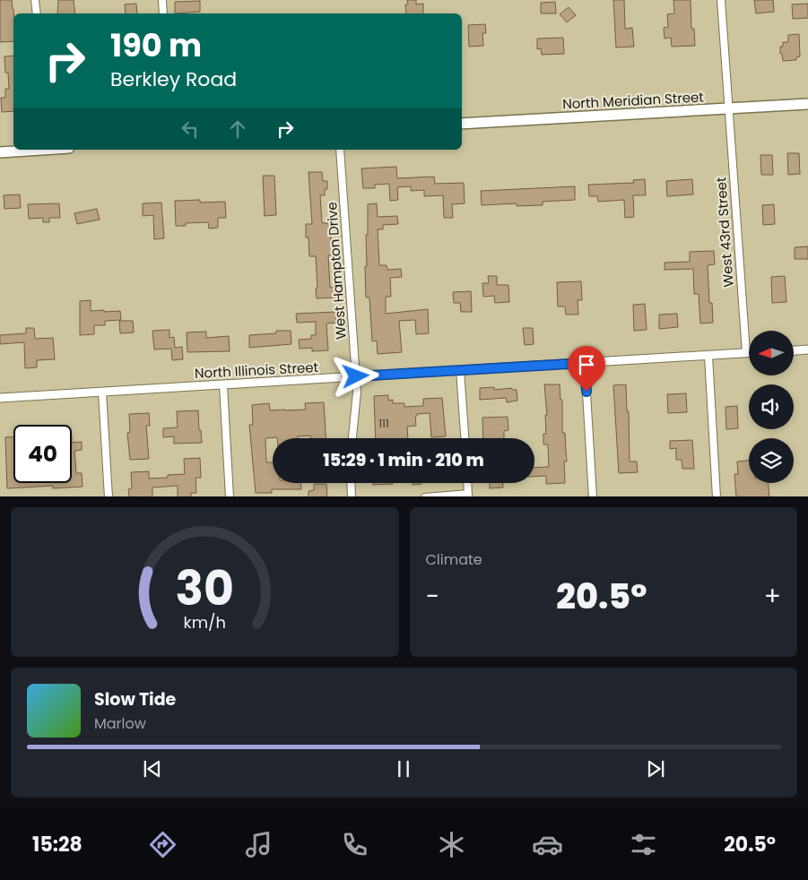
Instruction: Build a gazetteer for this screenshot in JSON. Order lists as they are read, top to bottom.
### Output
{
  "streets": {
    "main road": ["North Meridian Street"],
    "street": ["West 43rd Street", "West Hampton Drive", "North Illinois Street"]
  },
  "crossings": [
    ["North Meridian Street", "West 43rd Street"],
    ["West 43rd Street", "North Illinois Street"],
    ["West Hampton Drive", "North Illinois Street"]
  ],
  "house_numbers": ["111"],
  "north": "left",
  "page": {
    "turn": ["190 m", "Berkley Road"],
    "limit": "40",
    "trip": "15:29 · 1 min · 210 m",
    "tile": "Climate",
    "heat": ["−", "20.5°", "+"],
    "song": ["Slow Tide", "Marlow"],
    "tabs": ["15:28", "20.5°"],
    "gauge": ["30", "km/h"]
  }
}
